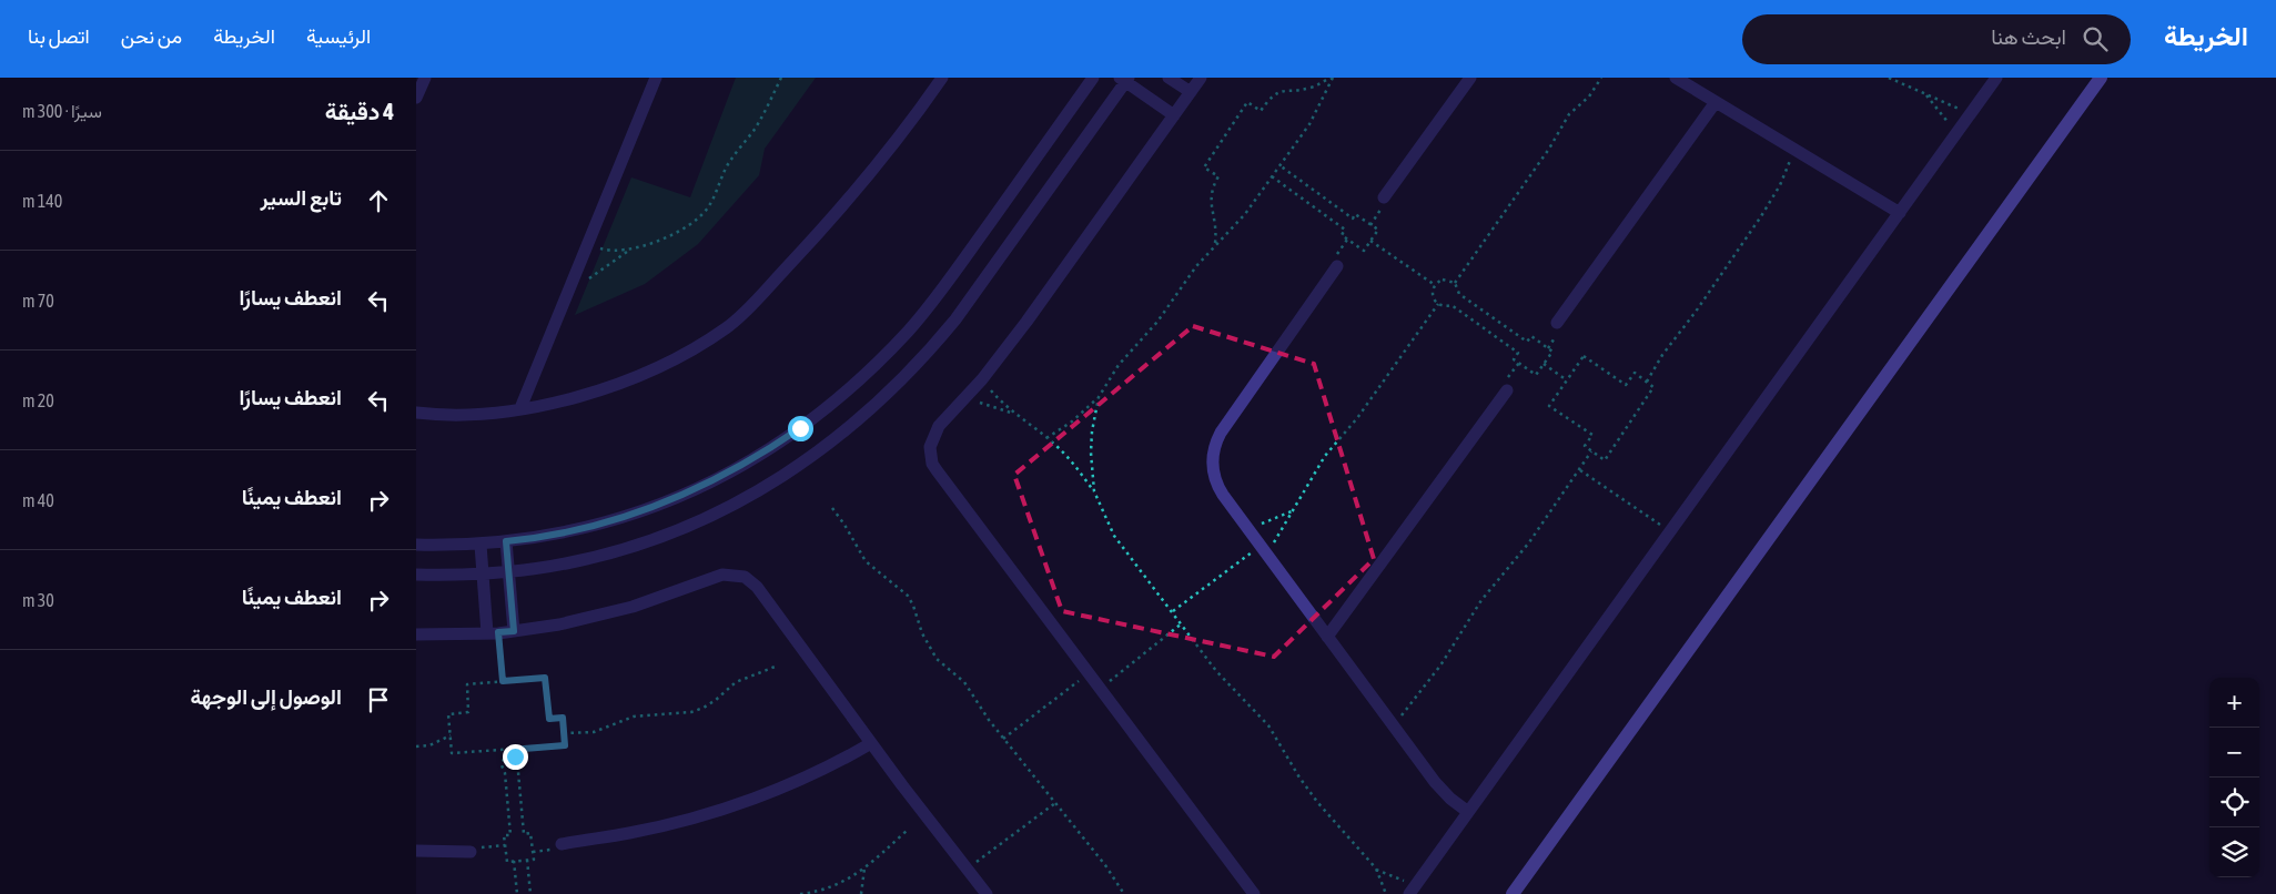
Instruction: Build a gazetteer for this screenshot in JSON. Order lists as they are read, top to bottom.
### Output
{
  "page": {
    "header": "الخريطة",
    "search": "ابحث هنا",
    "nav": [
      "الرئيسية",
      "الخريطة",
      "من نحن",
      "اتصل بنا"
    ],
    "heading": ["4 دقيقة", "سيرًا · 300 m"],
    "list": [
      ["تابع السير", "140 m"],
      ["انعطف يسارًا", "70 m"],
      ["انعطف يسارًا", "20 m"],
      ["انعطف يمينًا", "40 m"],
      ["انعطف يمينًا", "30 m"],
      "الوصول إلى الوجهة"
    ],
    "map_buttons": ["+", "−"]
  }
}
